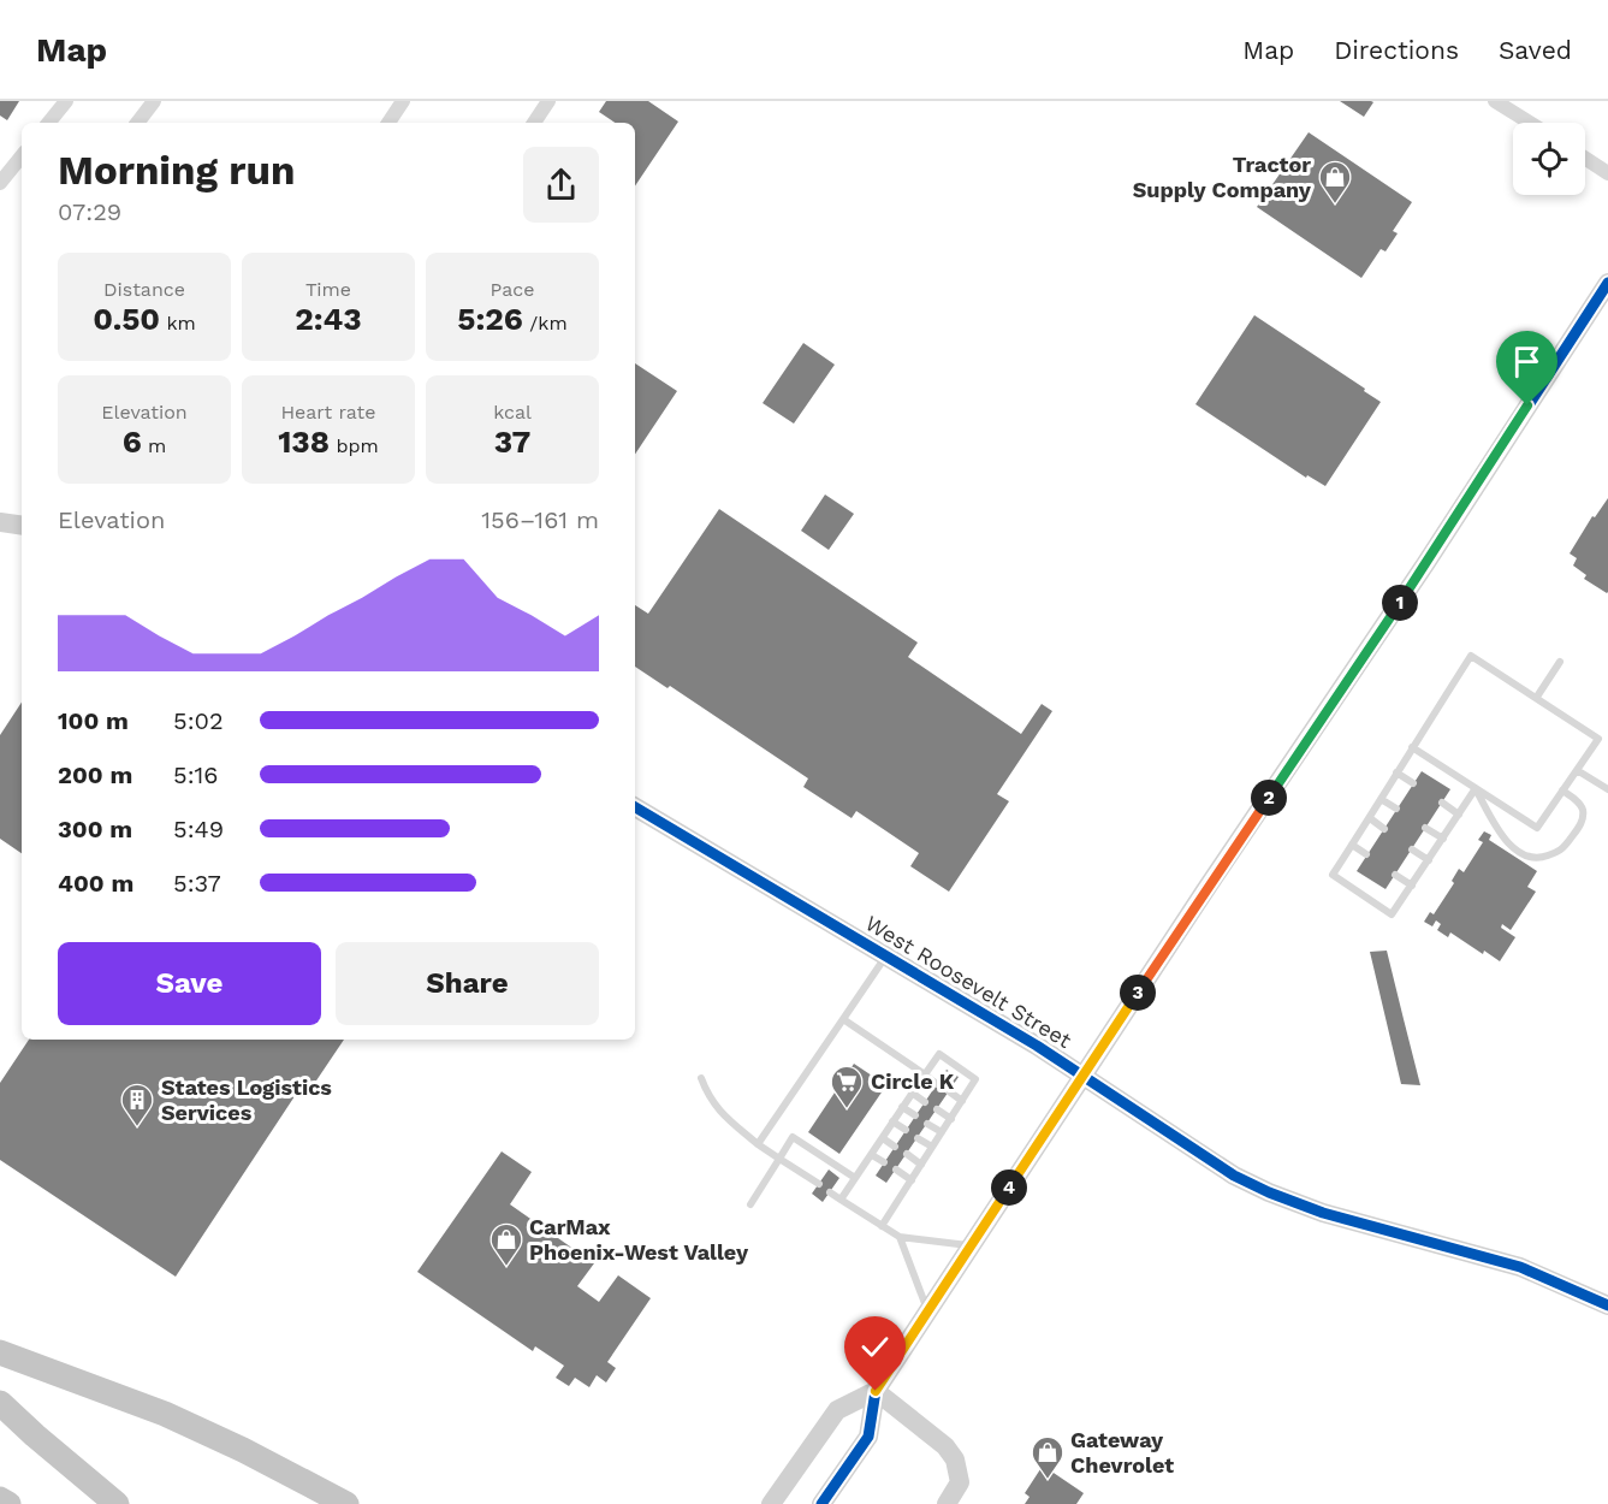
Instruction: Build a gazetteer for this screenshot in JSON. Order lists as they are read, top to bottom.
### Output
{
  "streets": {
    "main road": ["West Roosevelt Street"]
  },
  "places": {
    "shop": ["Tractor Supply Company", "CarMax Phoenix-West Valley", "Gateway Chevrolet"],
    "supermarket": ["Circle K"],
    "building": ["States Logistics Services"]
  },
  "page": {
    "header": "Map",
    "nav": ["Map", "Directions", "Saved"],
    "heading": ["Morning run", "07:29"],
    "stats": [
      ["Distance", "0.50 km"],
      ["Time", "2:43"],
      ["Pace", "5:26 /km"],
      ["Elevation", "6 m"],
      ["Heart rate", "138 bpm"],
      ["kcal", "37"]
    ],
    "chart": ["Elevation", "156–161 m"],
    "pins": [
      "1",
      "2",
      "3",
      "4"
    ],
    "list": [
      {
        "name": "100 m",
        "note": "5:02"
      },
      {
        "name": "200 m",
        "note": "5:16"
      },
      {
        "name": "300 m",
        "note": "5:49"
      },
      {
        "name": "400 m",
        "note": "5:37"
      }
    ],
    "buttons": ["Save", "Share"]
  }
}
